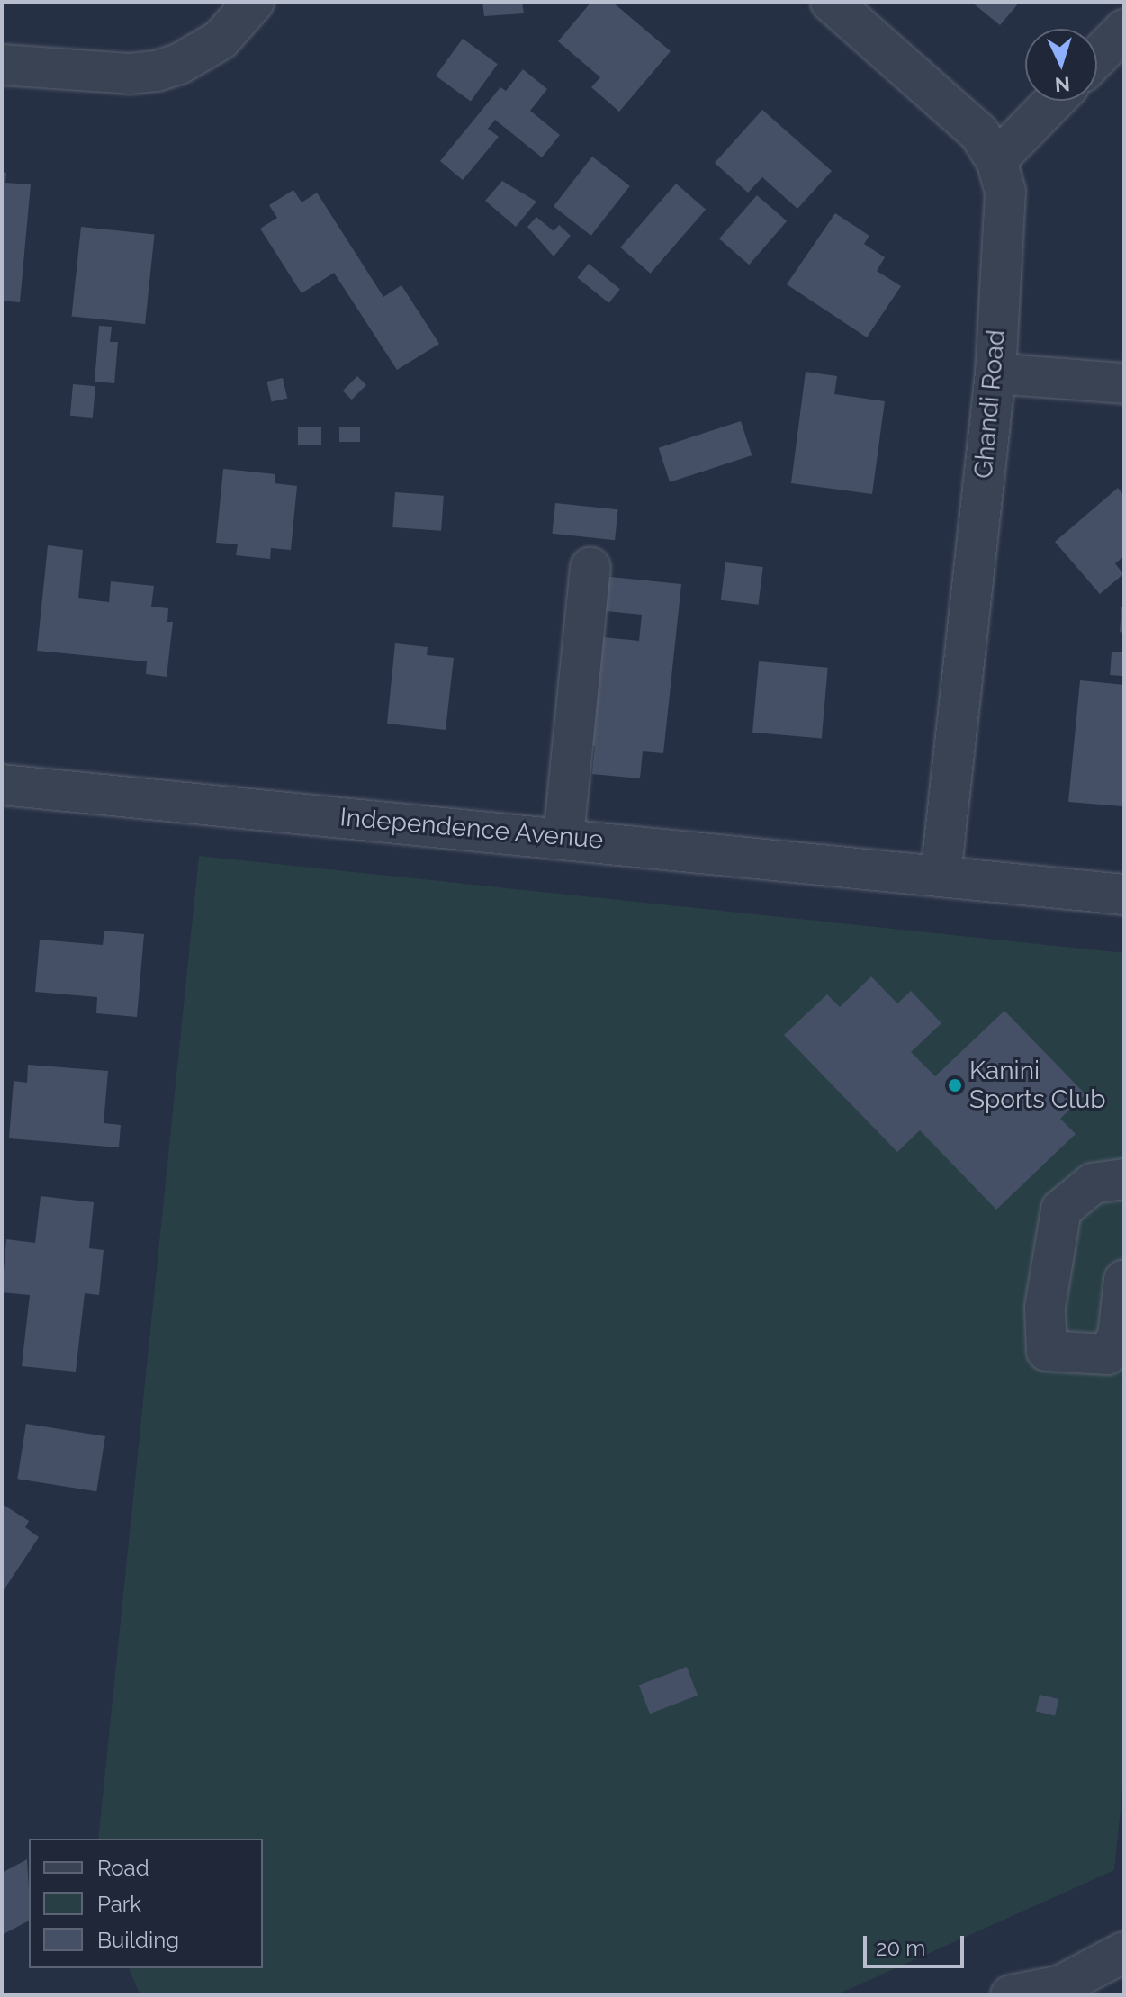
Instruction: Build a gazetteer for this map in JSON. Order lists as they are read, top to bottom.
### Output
{
  "streets": {
    "street": ["Ghandi Road", "Independence Avenue"]
  },
  "crossings": [
    ["Ghandi Road", "Independence Avenue"]
  ],
  "places": ["Kanini Sports Club"],
  "legend": ["Road", "Park", "Building"],
  "scale_bar": "20 m",
  "north": "bottom"
}
